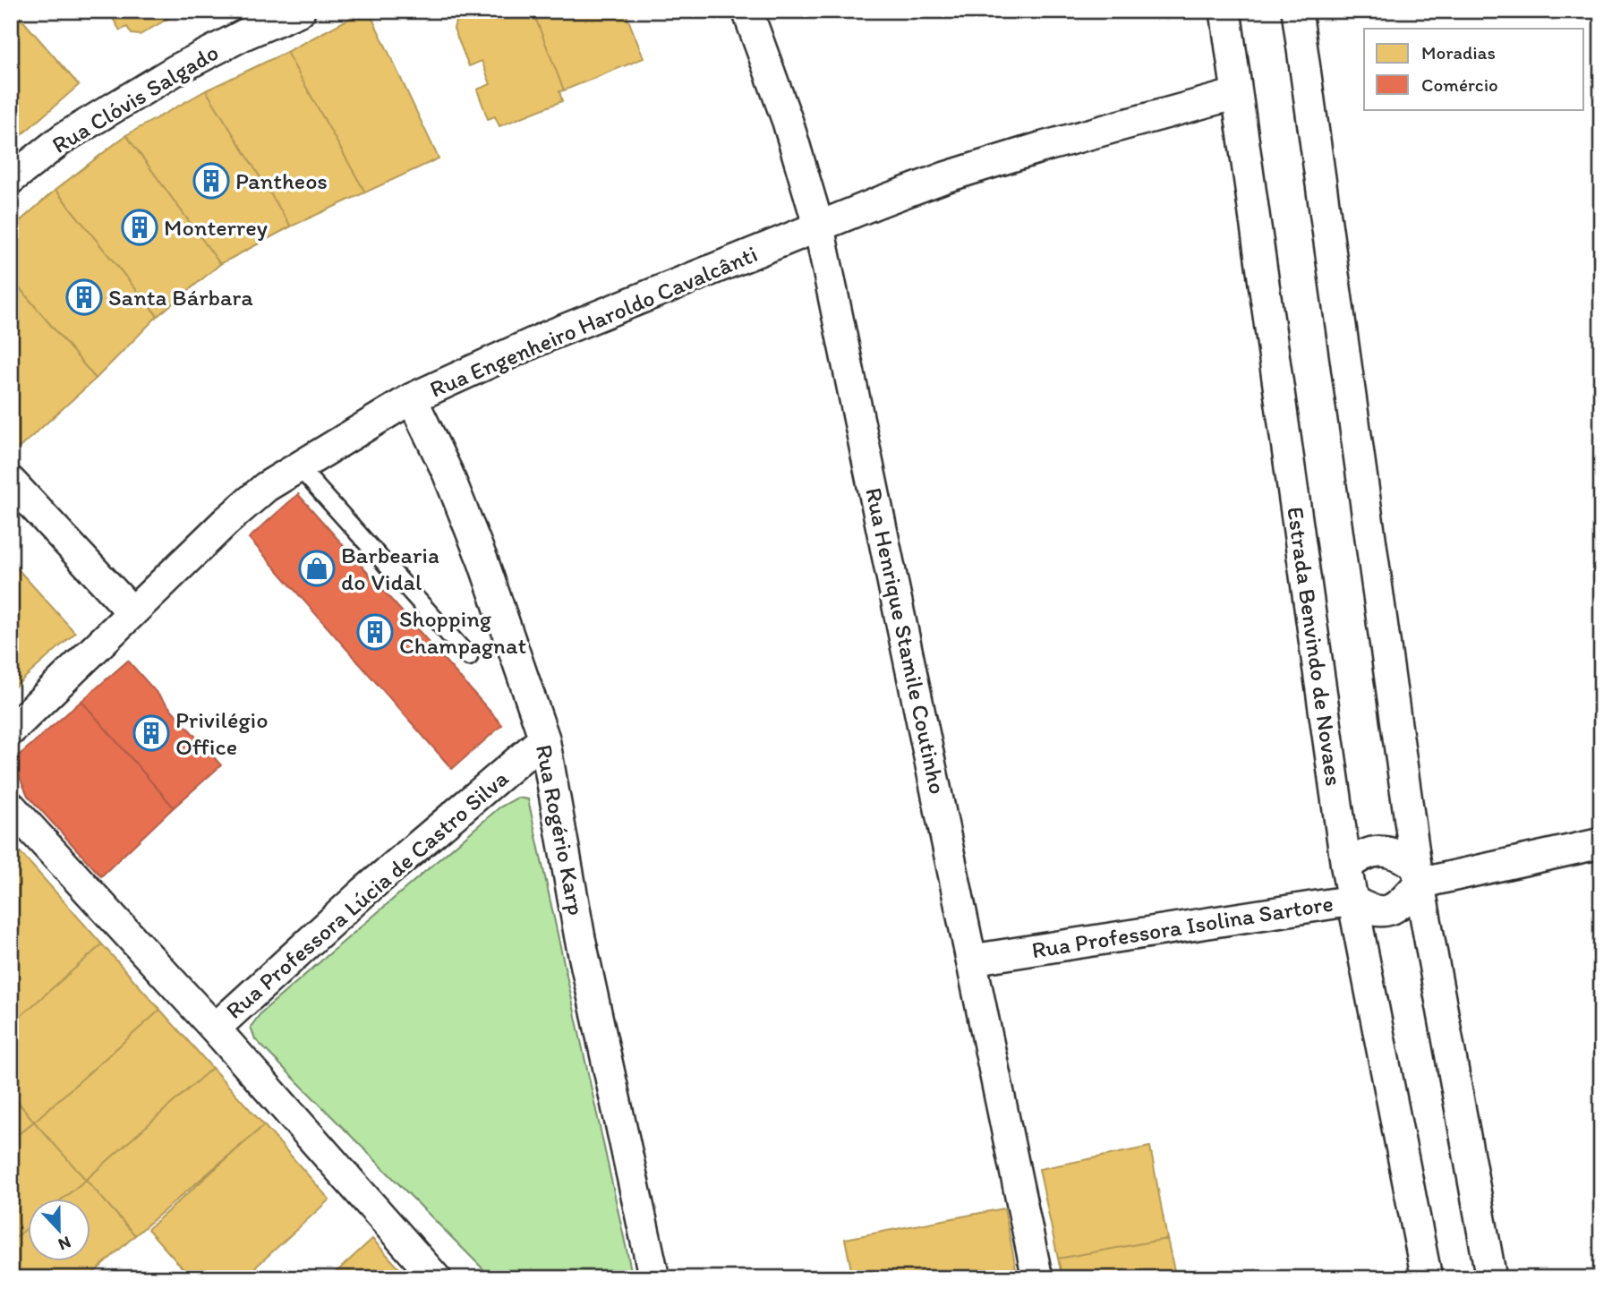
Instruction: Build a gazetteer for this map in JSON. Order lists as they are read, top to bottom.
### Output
{
  "streets": {
    "street": [
      "Rua Clóvis Salgado",
      "Rua Engenheiro Haroldo Cavalcânti",
      "Rua Henrique Stamile Coutinho",
      "Estrada Benvindo de Novaes",
      "Rua Rogério Karp",
      "Rua Professora Lúcia de Castro Silva",
      "Rua Professora Isolina Sartore"
    ]
  },
  "crossings": [
    ["Rua Engenheiro Haroldo Cavalcânti", "Rua Henrique Stamile Coutinho"],
    ["Rua Engenheiro Haroldo Cavalcânti", "Estrada Benvindo de Novaes"],
    ["Rua Engenheiro Haroldo Cavalcânti", "Rua Rogério Karp"],
    ["Rua Henrique Stamile Coutinho", "Rua Professora Isolina Sartore"],
    ["Estrada Benvindo de Novaes", "Rua Professora Isolina Sartore"],
    ["Rua Rogério Karp", "Rua Professora Lúcia de Castro Silva"]
  ],
  "places": {
    "building": [
      "Pantheos",
      "Monterrey",
      "Santa Bárbara",
      "Shopping Champagnat",
      "Privilégio Office"
    ],
    "shop": ["Barbearia do Vidal"]
  },
  "legend": ["Moradias", "Comércio"],
  "north": "bottom"
}
